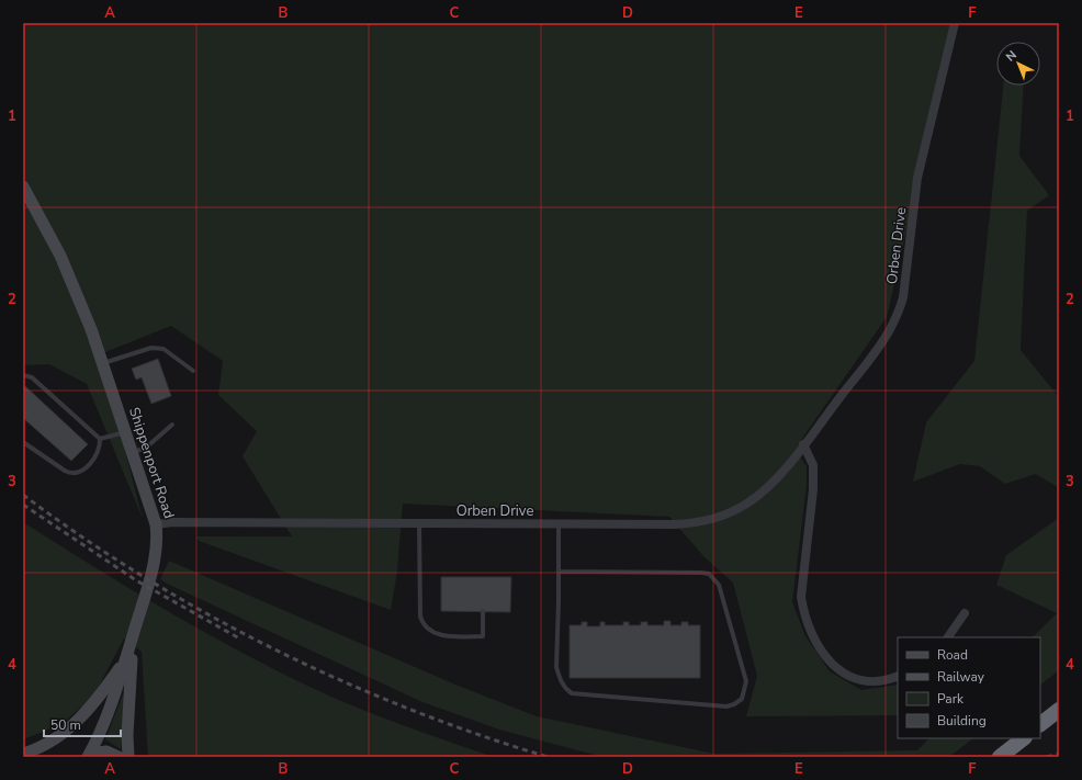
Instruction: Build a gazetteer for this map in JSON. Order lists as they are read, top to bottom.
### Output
{
  "streets": {
    "street": ["Orben Drive", "Shippenport Road"]
  },
  "crossings": [
    ["Orben Drive", "Shippenport Road"]
  ],
  "legend": [
    "Road",
    "Railway",
    "Park",
    "Building"
  ],
  "scale_bar": "50 m",
  "north": "top left",
  "grid": {
    "columns": [
      "A",
      "B",
      "C",
      "D",
      "E",
      "F"
    ],
    "rows": [
      "1",
      "2",
      "3",
      "4"
    ]
  }
}
